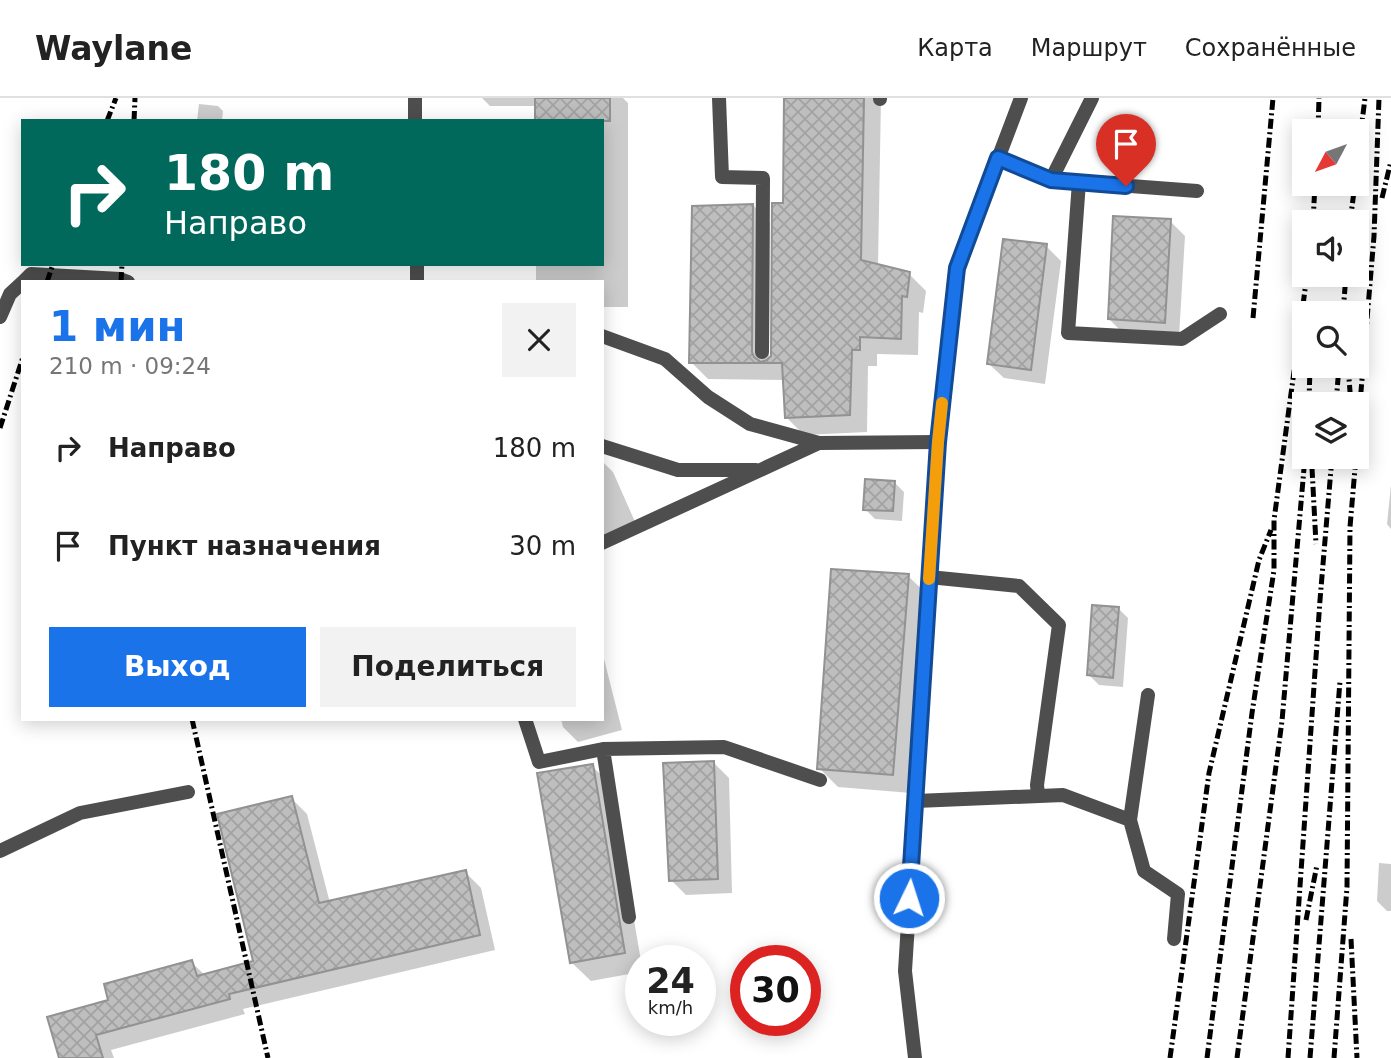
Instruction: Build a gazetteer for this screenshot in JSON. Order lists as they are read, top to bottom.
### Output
{
  "north": "bottom left",
  "page": {
    "header": "Waylane",
    "nav": ["Карта", "Маршрут", "Сохранённые"],
    "turn": ["180 m", "Направо"],
    "heading": ["1 мин", "210 m · 09:24"],
    "list": [
      {
        "name": "Направо",
        "value": "180 m"
      },
      {
        "name": "Пункт назначения",
        "value": "30 m"
      }
    ],
    "buttons": ["Выход", "Поделиться"],
    "speed": "24 km/h",
    "limit": "30"
  }
}
